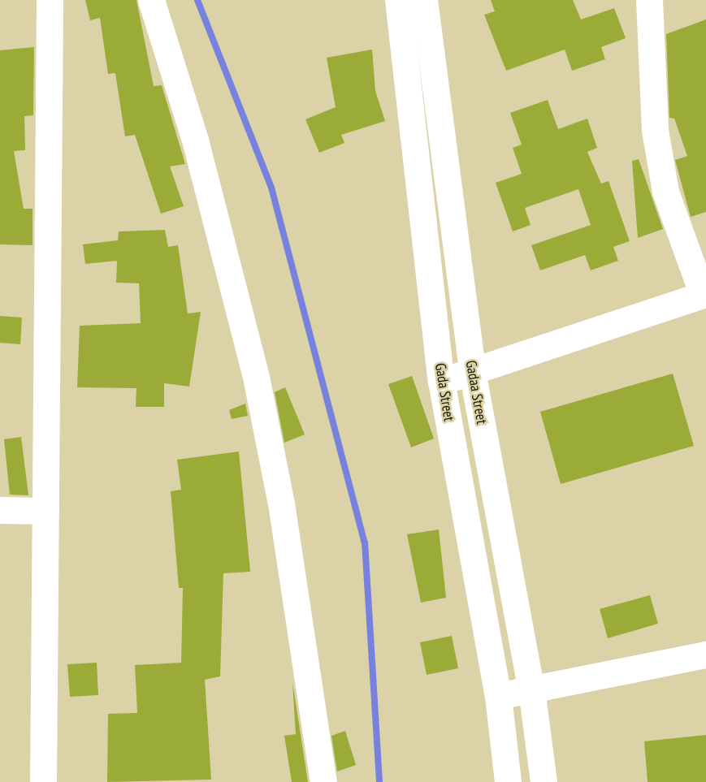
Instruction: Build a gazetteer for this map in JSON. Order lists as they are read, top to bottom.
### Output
{
  "streets": {
    "street": ["Gada Street", "Gadaa Street"]
  }
}
